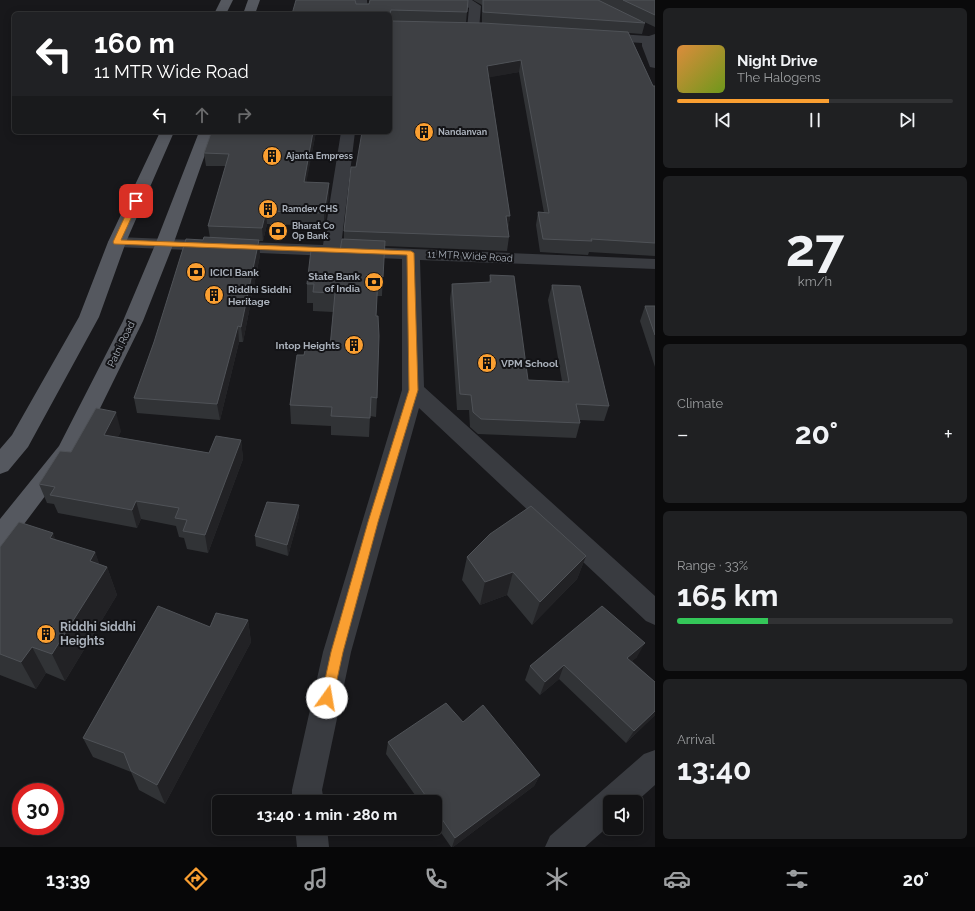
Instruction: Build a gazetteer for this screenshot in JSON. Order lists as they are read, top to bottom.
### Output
{
  "streets": {
    "main road": ["Patni Road"],
    "street": ["11 MTR Wide Road"]
  },
  "crossings": [
    ["11 MTR Wide Road", "Patni Road"]
  ],
  "places": {
    "building": [
      "Nandanvan",
      "Ajanta Empress",
      "Ramdev CHS",
      "Riddhi Siddhi Heritage",
      "Intop Heights",
      "VPM School",
      "Riddhi Siddhi Heights"
    ],
    "bank": ["Bharat Co Op Bank", "ICICI Bank", "State Bank of India"]
  },
  "page": {
    "turn": ["160 m", "11 MTR Wide Road"],
    "song": ["Night Drive", "The Halogens"],
    "tile": [
      ["27", "km/h"],
      "Climate",
      ["Range · 33%", "165 km"],
      ["Arrival", "13:40"]
    ],
    "heat": ["−", "20°", "+"],
    "limit": "30",
    "trip": "13:40 · 1 min · 280 m",
    "tabs": ["13:39", "20°"]
  }
}
